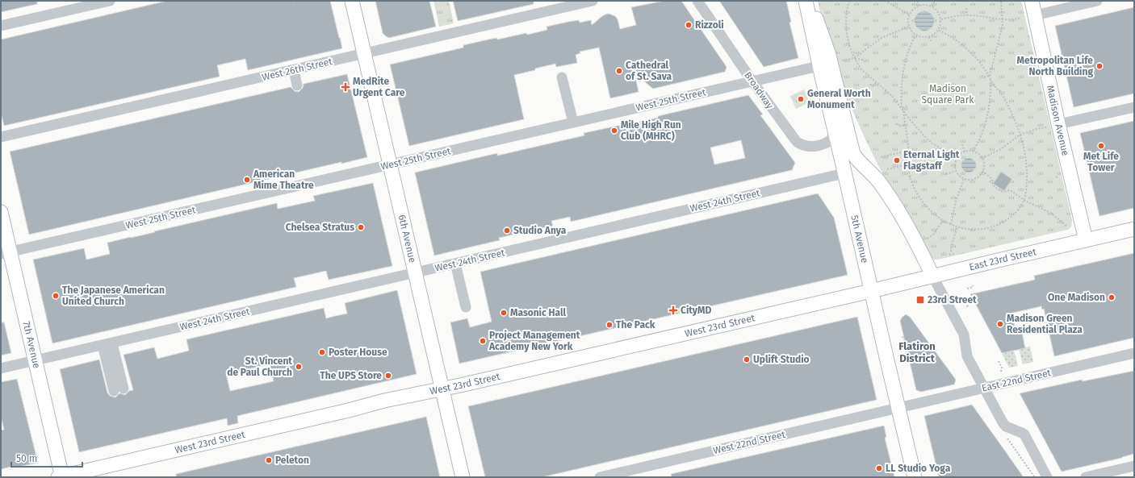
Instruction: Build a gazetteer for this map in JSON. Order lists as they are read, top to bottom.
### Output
{
  "streets": {
    "main road": [
      "Madison Avenue",
      "6th Avenue",
      "5th Avenue",
      "East 23rd Street",
      "West 23rd Street",
      "7th Avenue"
    ],
    "street": [
      "West 26th Street",
      "Broadway",
      "West 25th Street",
      "West 24th Street",
      "East 22nd Street",
      "West 22nd Street"
    ]
  },
  "crossings": [
    ["West 26th Street", "6th Avenue"],
    ["Broadway", "West 25th Street"],
    ["Broadway", "5th Avenue"],
    ["West 25th Street", "6th Avenue"],
    ["West 25th Street", "5th Avenue"],
    ["West 25th Street", "7th Avenue"],
    ["Madison Avenue", "East 23rd Street"],
    ["West 24th Street", "6th Avenue"],
    ["West 24th Street", "5th Avenue"],
    ["West 24th Street", "7th Avenue"],
    ["6th Avenue", "West 23rd Street"],
    ["5th Avenue", "East 23rd Street"],
    ["5th Avenue", "West 23rd Street"],
    ["5th Avenue", "East 22nd Street"],
    ["5th Avenue", "West 22nd Street"],
    ["East 23rd Street", "West 23rd Street"],
    ["West 23rd Street", "7th Avenue"],
    ["East 22nd Street", "West 22nd Street"]
  ],
  "districts": ["Flatiron District"],
  "parks": ["Madison Square Park"],
  "places": {
    "other": [
      "Rizzoli",
      "Metropolitan Life North Building",
      "Cathedral of St. Sava",
      "General Worth Monument",
      "Mile High Run Club (MHRC)",
      "Met Life Tower",
      "Eternal Light Flagstaff",
      "American Mime Theatre",
      "Chelsea Stratus",
      "Studio Anya",
      "The Japanese American United Church",
      "One Madison",
      "Masonic Hall",
      "Madison Green Residential Plaza",
      "The Pack",
      "Project Management Academy New York",
      "Poster House",
      "Uplift Studio",
      "St. Vincent de Paul Church",
      "The UPS Store",
      "Peleton",
      "LL Studio Yoga"
    ],
    "health": ["MedRite Urgent Care", "CityMD"],
    "transit": ["23rd Street"]
  },
  "scale_bar": "50 m"
}
